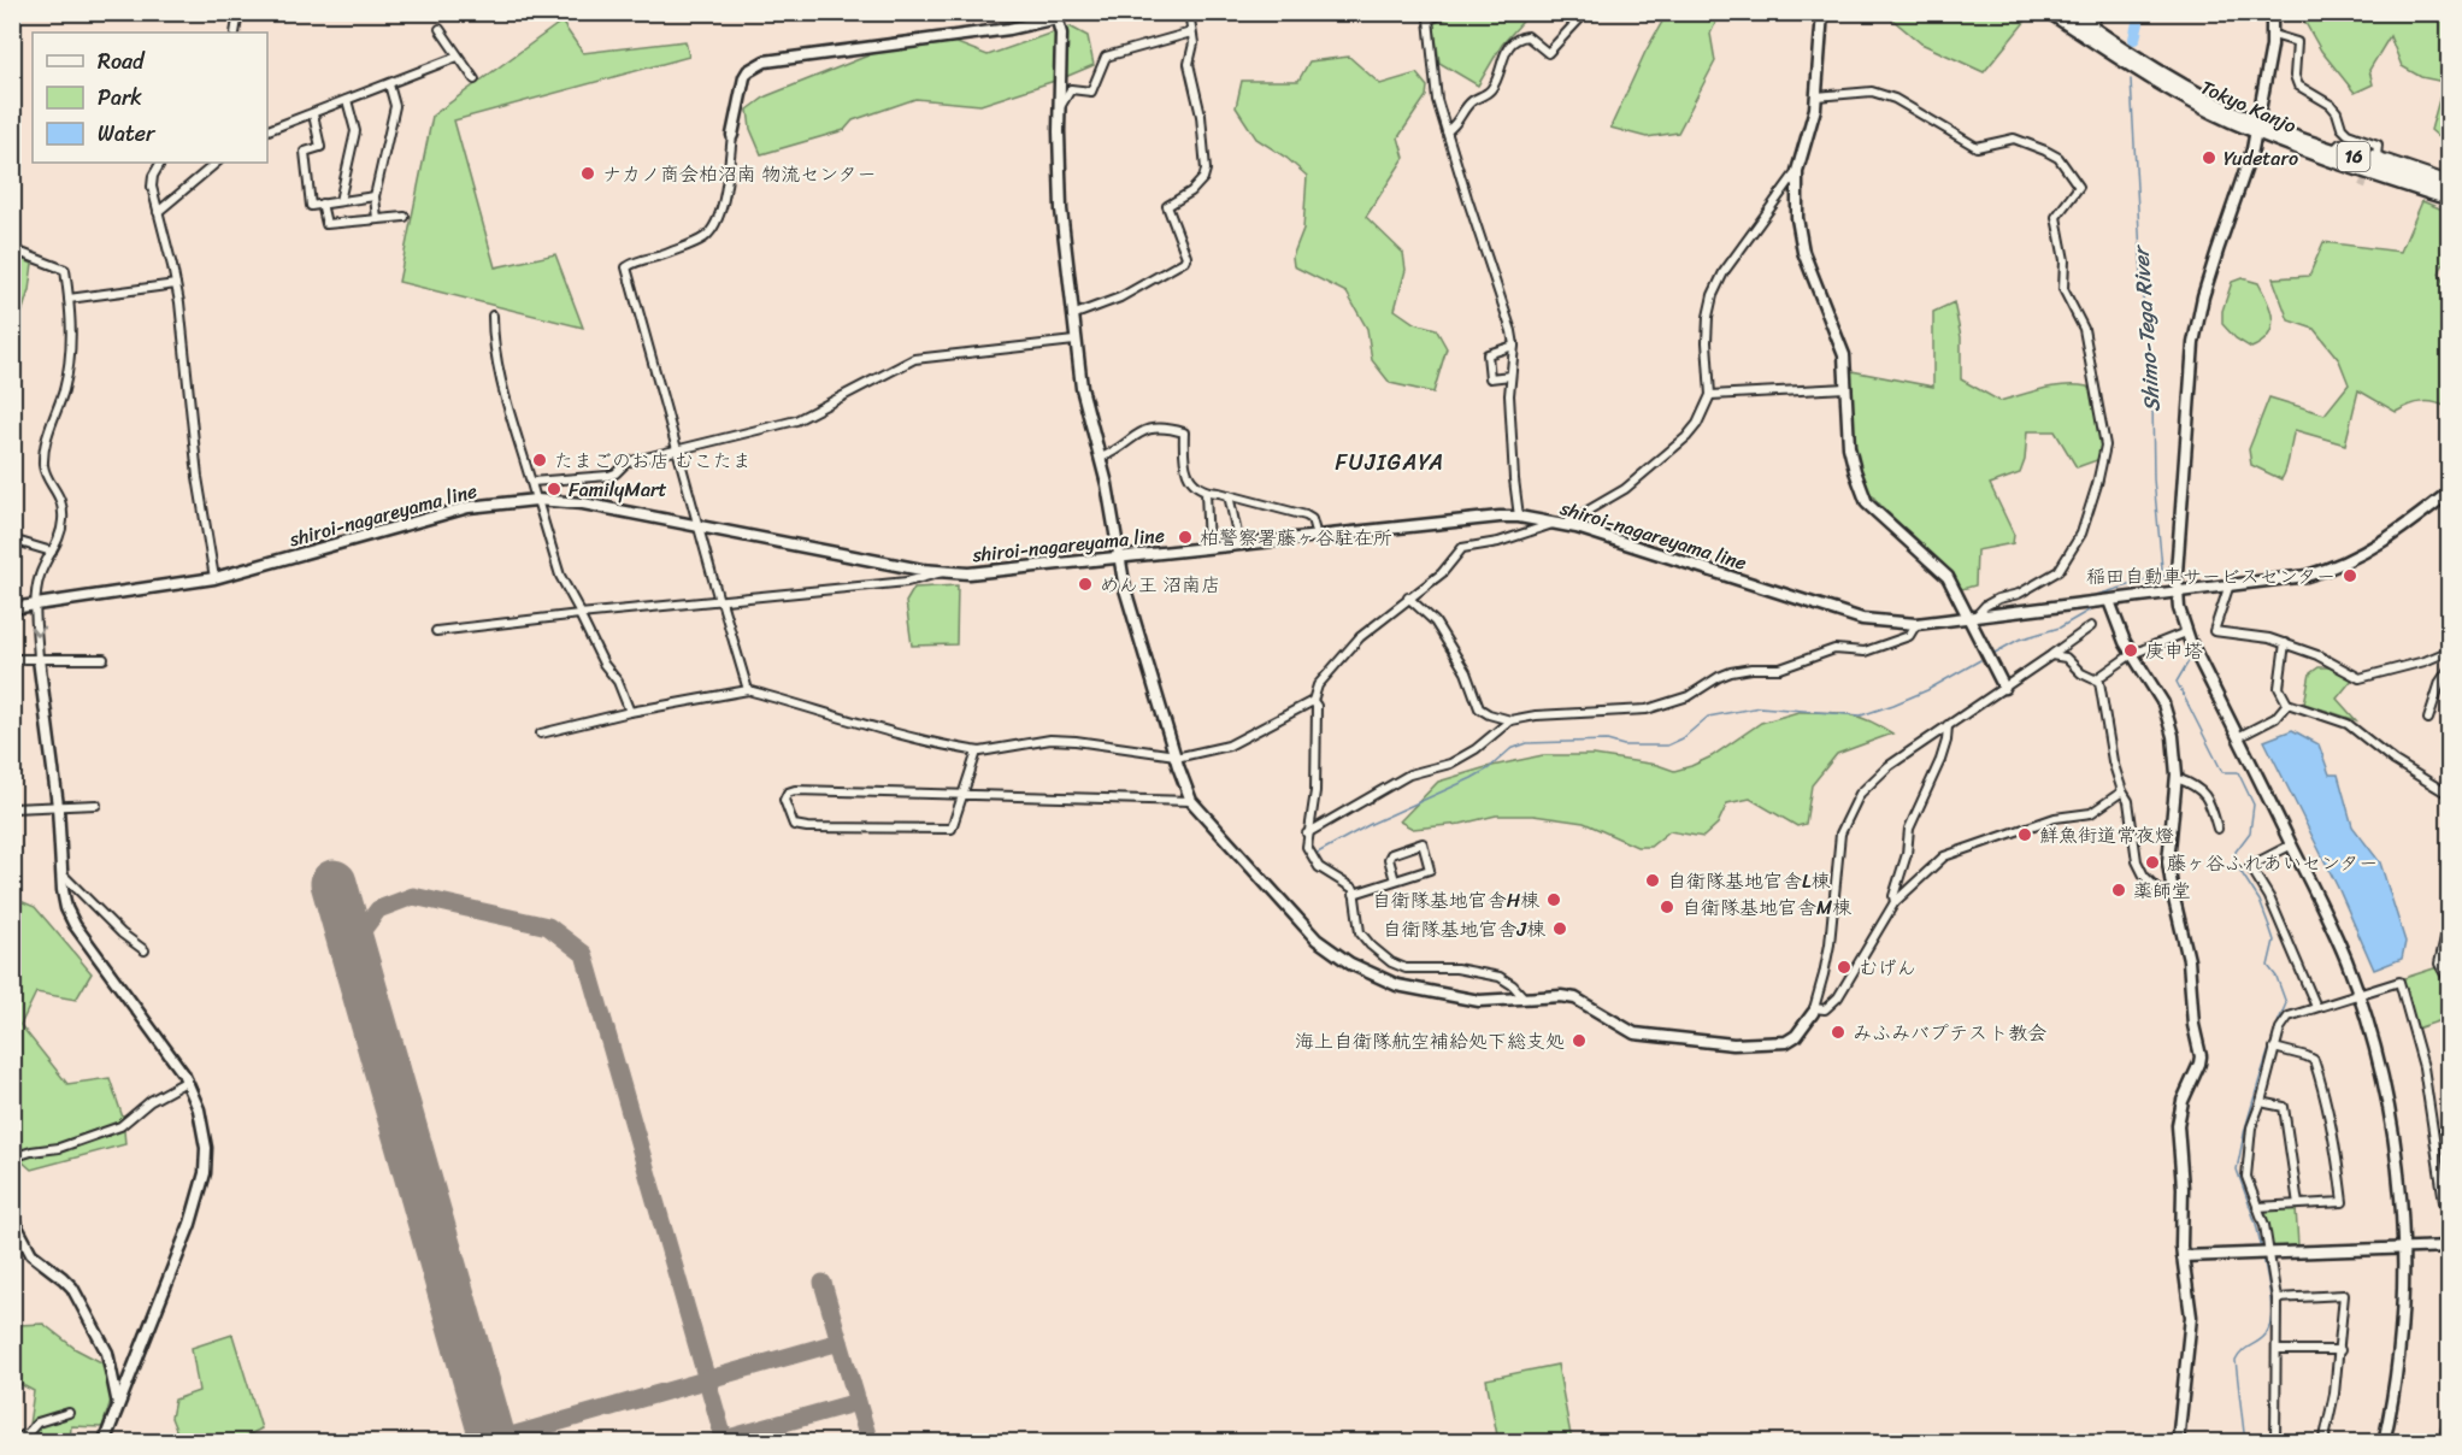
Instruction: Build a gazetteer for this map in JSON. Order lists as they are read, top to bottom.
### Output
{
  "streets": {
    "highway": ["Tokyo Kanjo", "16"],
    "street": ["shiroi-nagareyama line"]
  },
  "districts": ["FUJIGAYA"],
  "water": ["Shimo-Tega River"],
  "places": [
    "Yudetaro",
    "ナカノ商会柏沼南 物流センター",
    "たまごのお店 むこたま",
    "FamilyMart",
    "柏警察署藤ヶ谷駐在所",
    "稲田自動車サービスセンター",
    "めん王 沼南店",
    "庚申塔",
    "鮮魚街道常夜燈",
    "藤ヶ谷ふれあいセンター",
    "自衛隊基地官舎L棟",
    "薬師堂",
    "自衛隊基地官舎H棟",
    "自衛隊基地官舎M棟",
    "自衛隊基地官舎J棟",
    "むげん",
    "みふみバプテスト教会",
    "海上自衛隊航空補給処下総支処"
  ],
  "legend": ["Road", "Park", "Water"]
}
